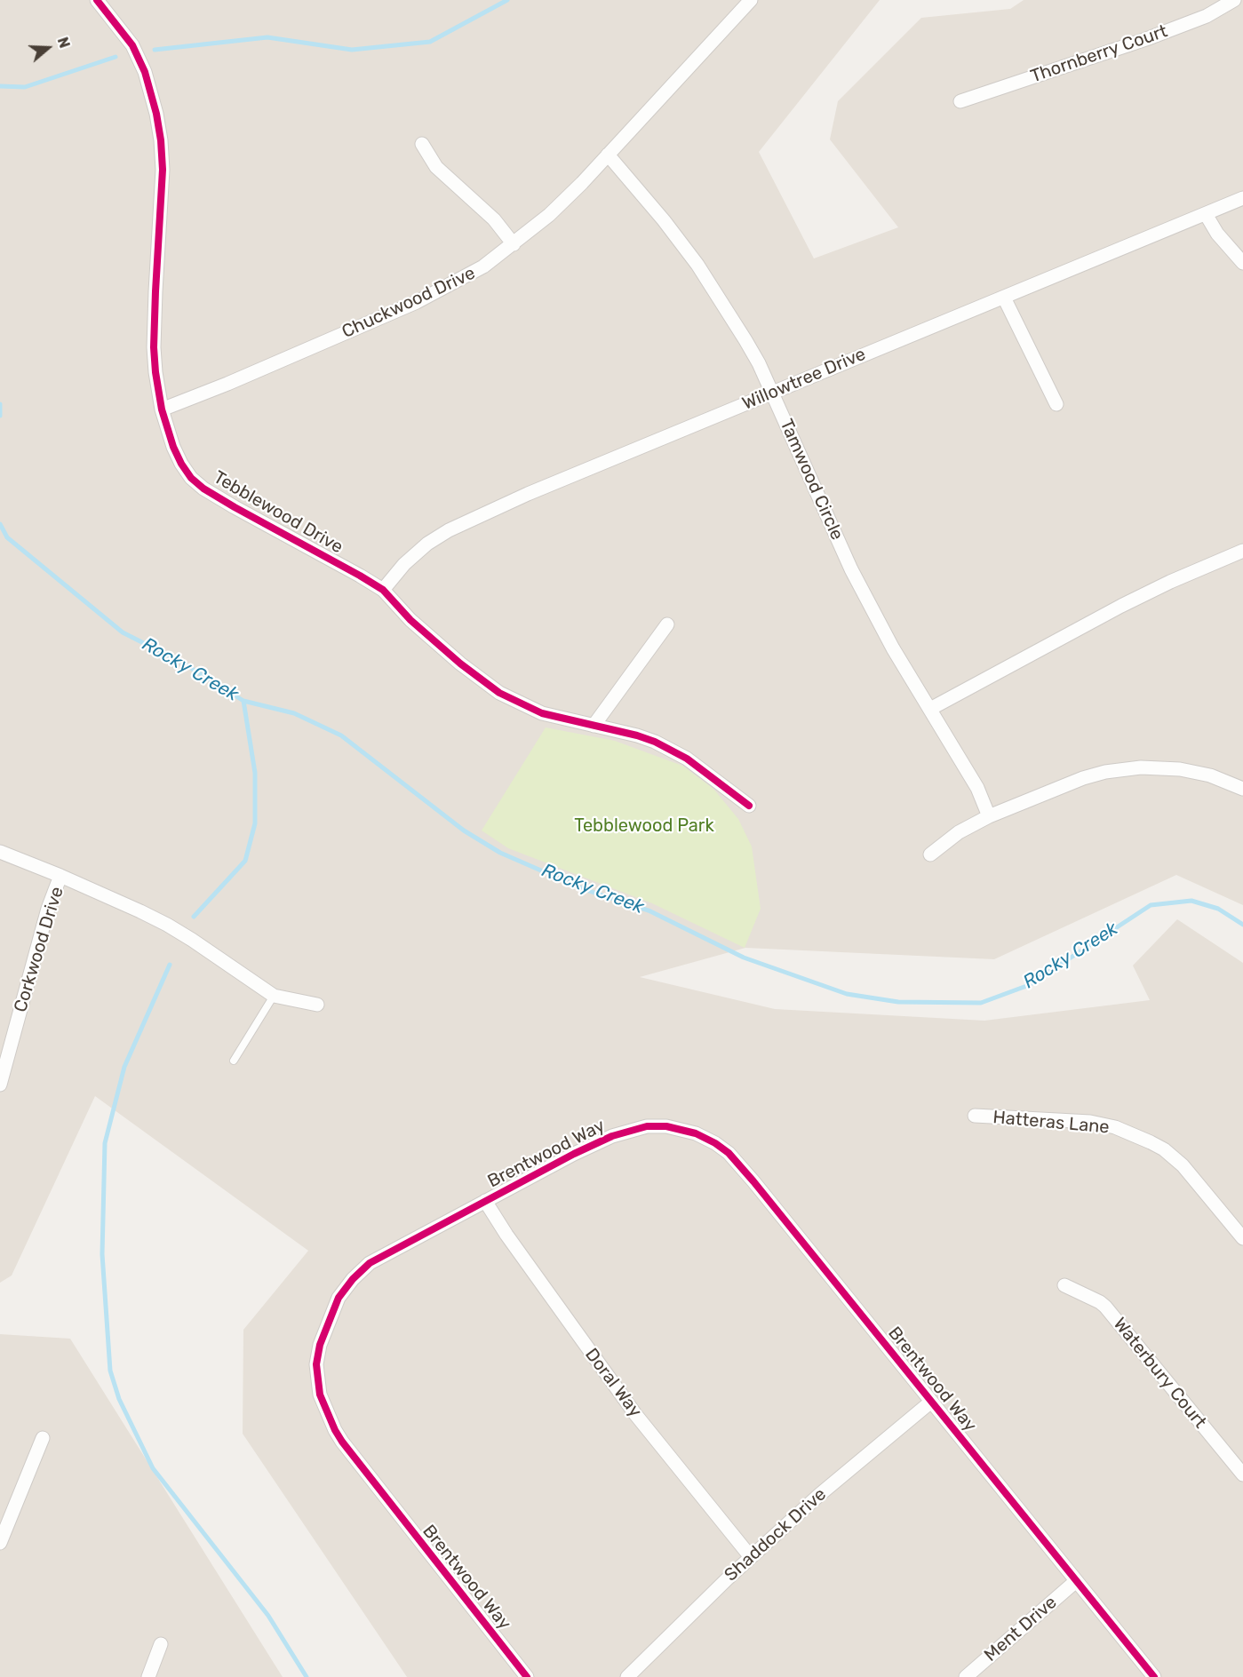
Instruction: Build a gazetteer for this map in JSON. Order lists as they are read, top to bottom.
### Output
{
  "streets": {
    "street": [
      "Thornberry Court",
      "Chuckwood Drive",
      "Willowtree Drive",
      "Tamwood Circle",
      "Tebblewood Drive",
      "Corkwood Drive",
      "Hatteras Lane",
      "Brentwood Way",
      "Waterbury Court",
      "Doral Way",
      "Shaddock Drive",
      "Ment Drive"
    ]
  },
  "crossings": [
    ["Chuckwood Drive", "Tamwood Circle"],
    ["Chuckwood Drive", "Tebblewood Drive"],
    ["Willowtree Drive", "Tamwood Circle"],
    ["Willowtree Drive", "Tebblewood Drive"],
    ["Brentwood Way", "Doral Way"],
    ["Brentwood Way", "Shaddock Drive"],
    ["Brentwood Way", "Ment Drive"],
    ["Doral Way", "Shaddock Drive"]
  ],
  "water": ["Rocky Creek"],
  "parks": ["Tebblewood Park"],
  "north": "right"
}
